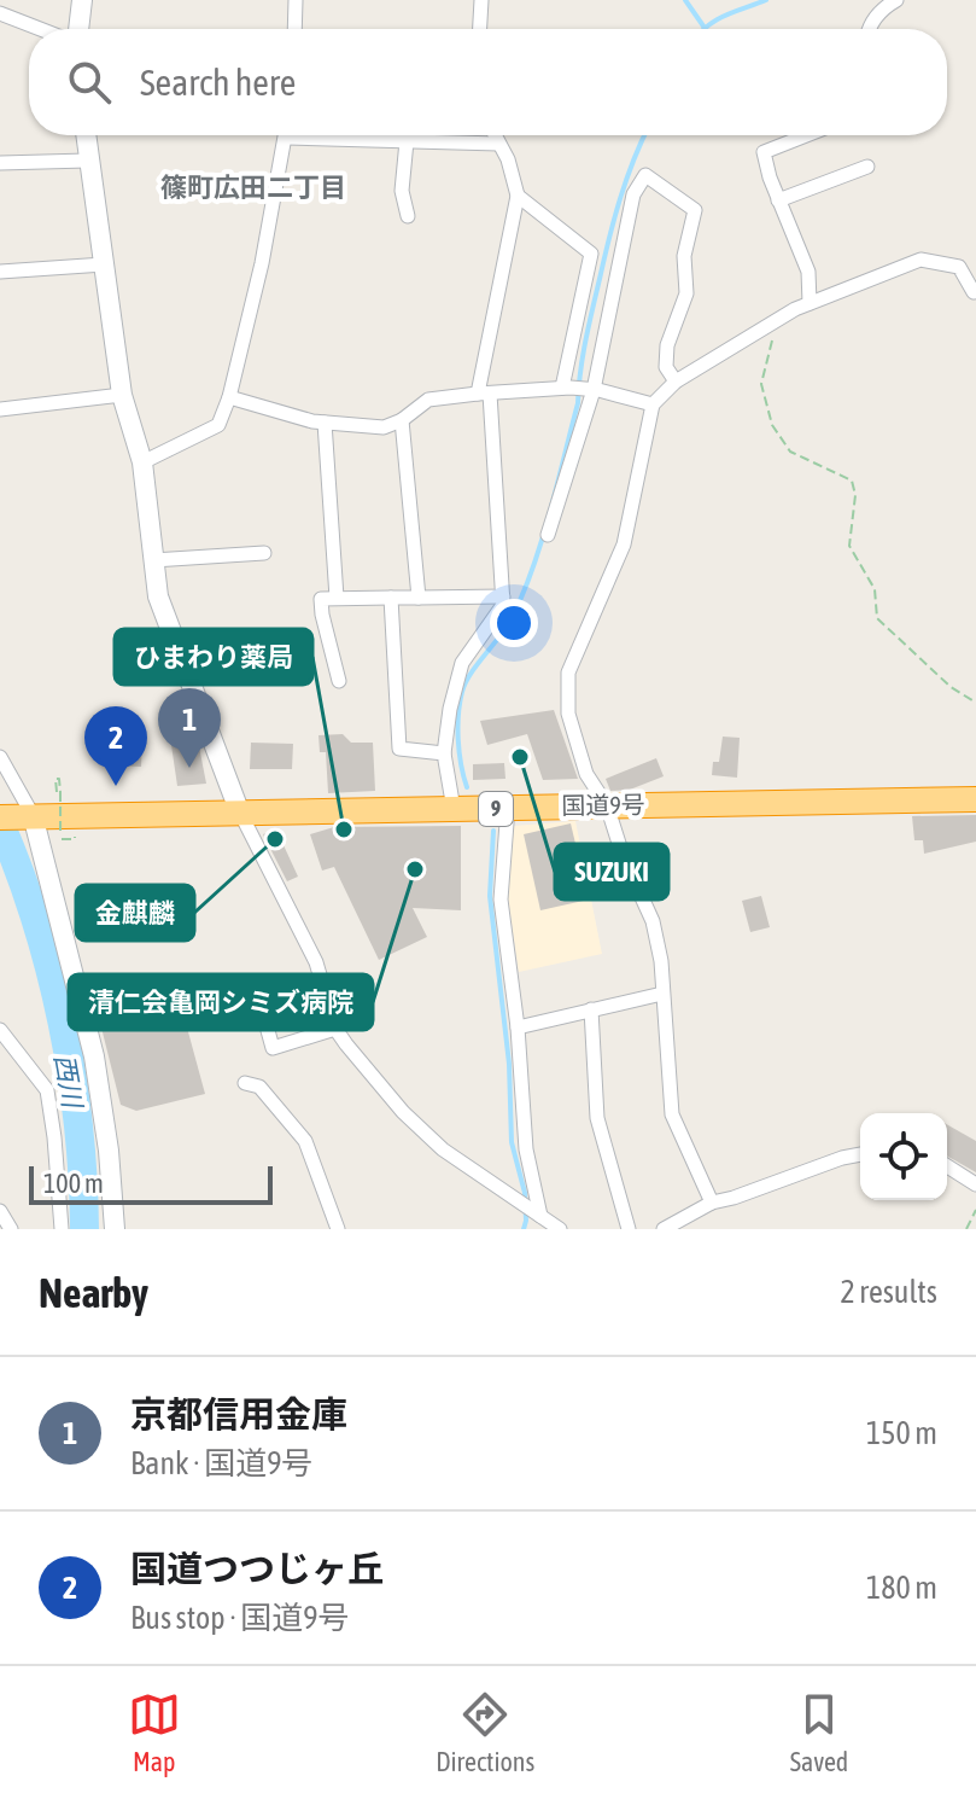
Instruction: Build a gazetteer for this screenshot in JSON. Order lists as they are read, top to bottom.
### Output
{
  "streets": {
    "highway": ["国道9号", "9"]
  },
  "districts": ["篠町広田二丁目"],
  "water": ["西川"],
  "places": [
    "SUZUKI",
    "ひまわり薬局",
    "金麒麟",
    "清仁会亀岡シミズ病院"
  ],
  "scale_bar": "100 m",
  "page": {
    "search": "Search here",
    "pins": ["1", "2"],
    "scale": "100 m",
    "heading": ["Nearby", "2 results"],
    "list": [
      {
        "mark": "1",
        "name": "京都信用金庫",
        "note": "Bank · 国道9号",
        "value": "150 m"
      },
      {
        "mark": "2",
        "name": "国道つつじヶ丘",
        "note": "Bus stop · 国道9号",
        "value": "180 m"
      }
    ],
    "nav": ["Map", "Directions", "Saved"]
  }
}
